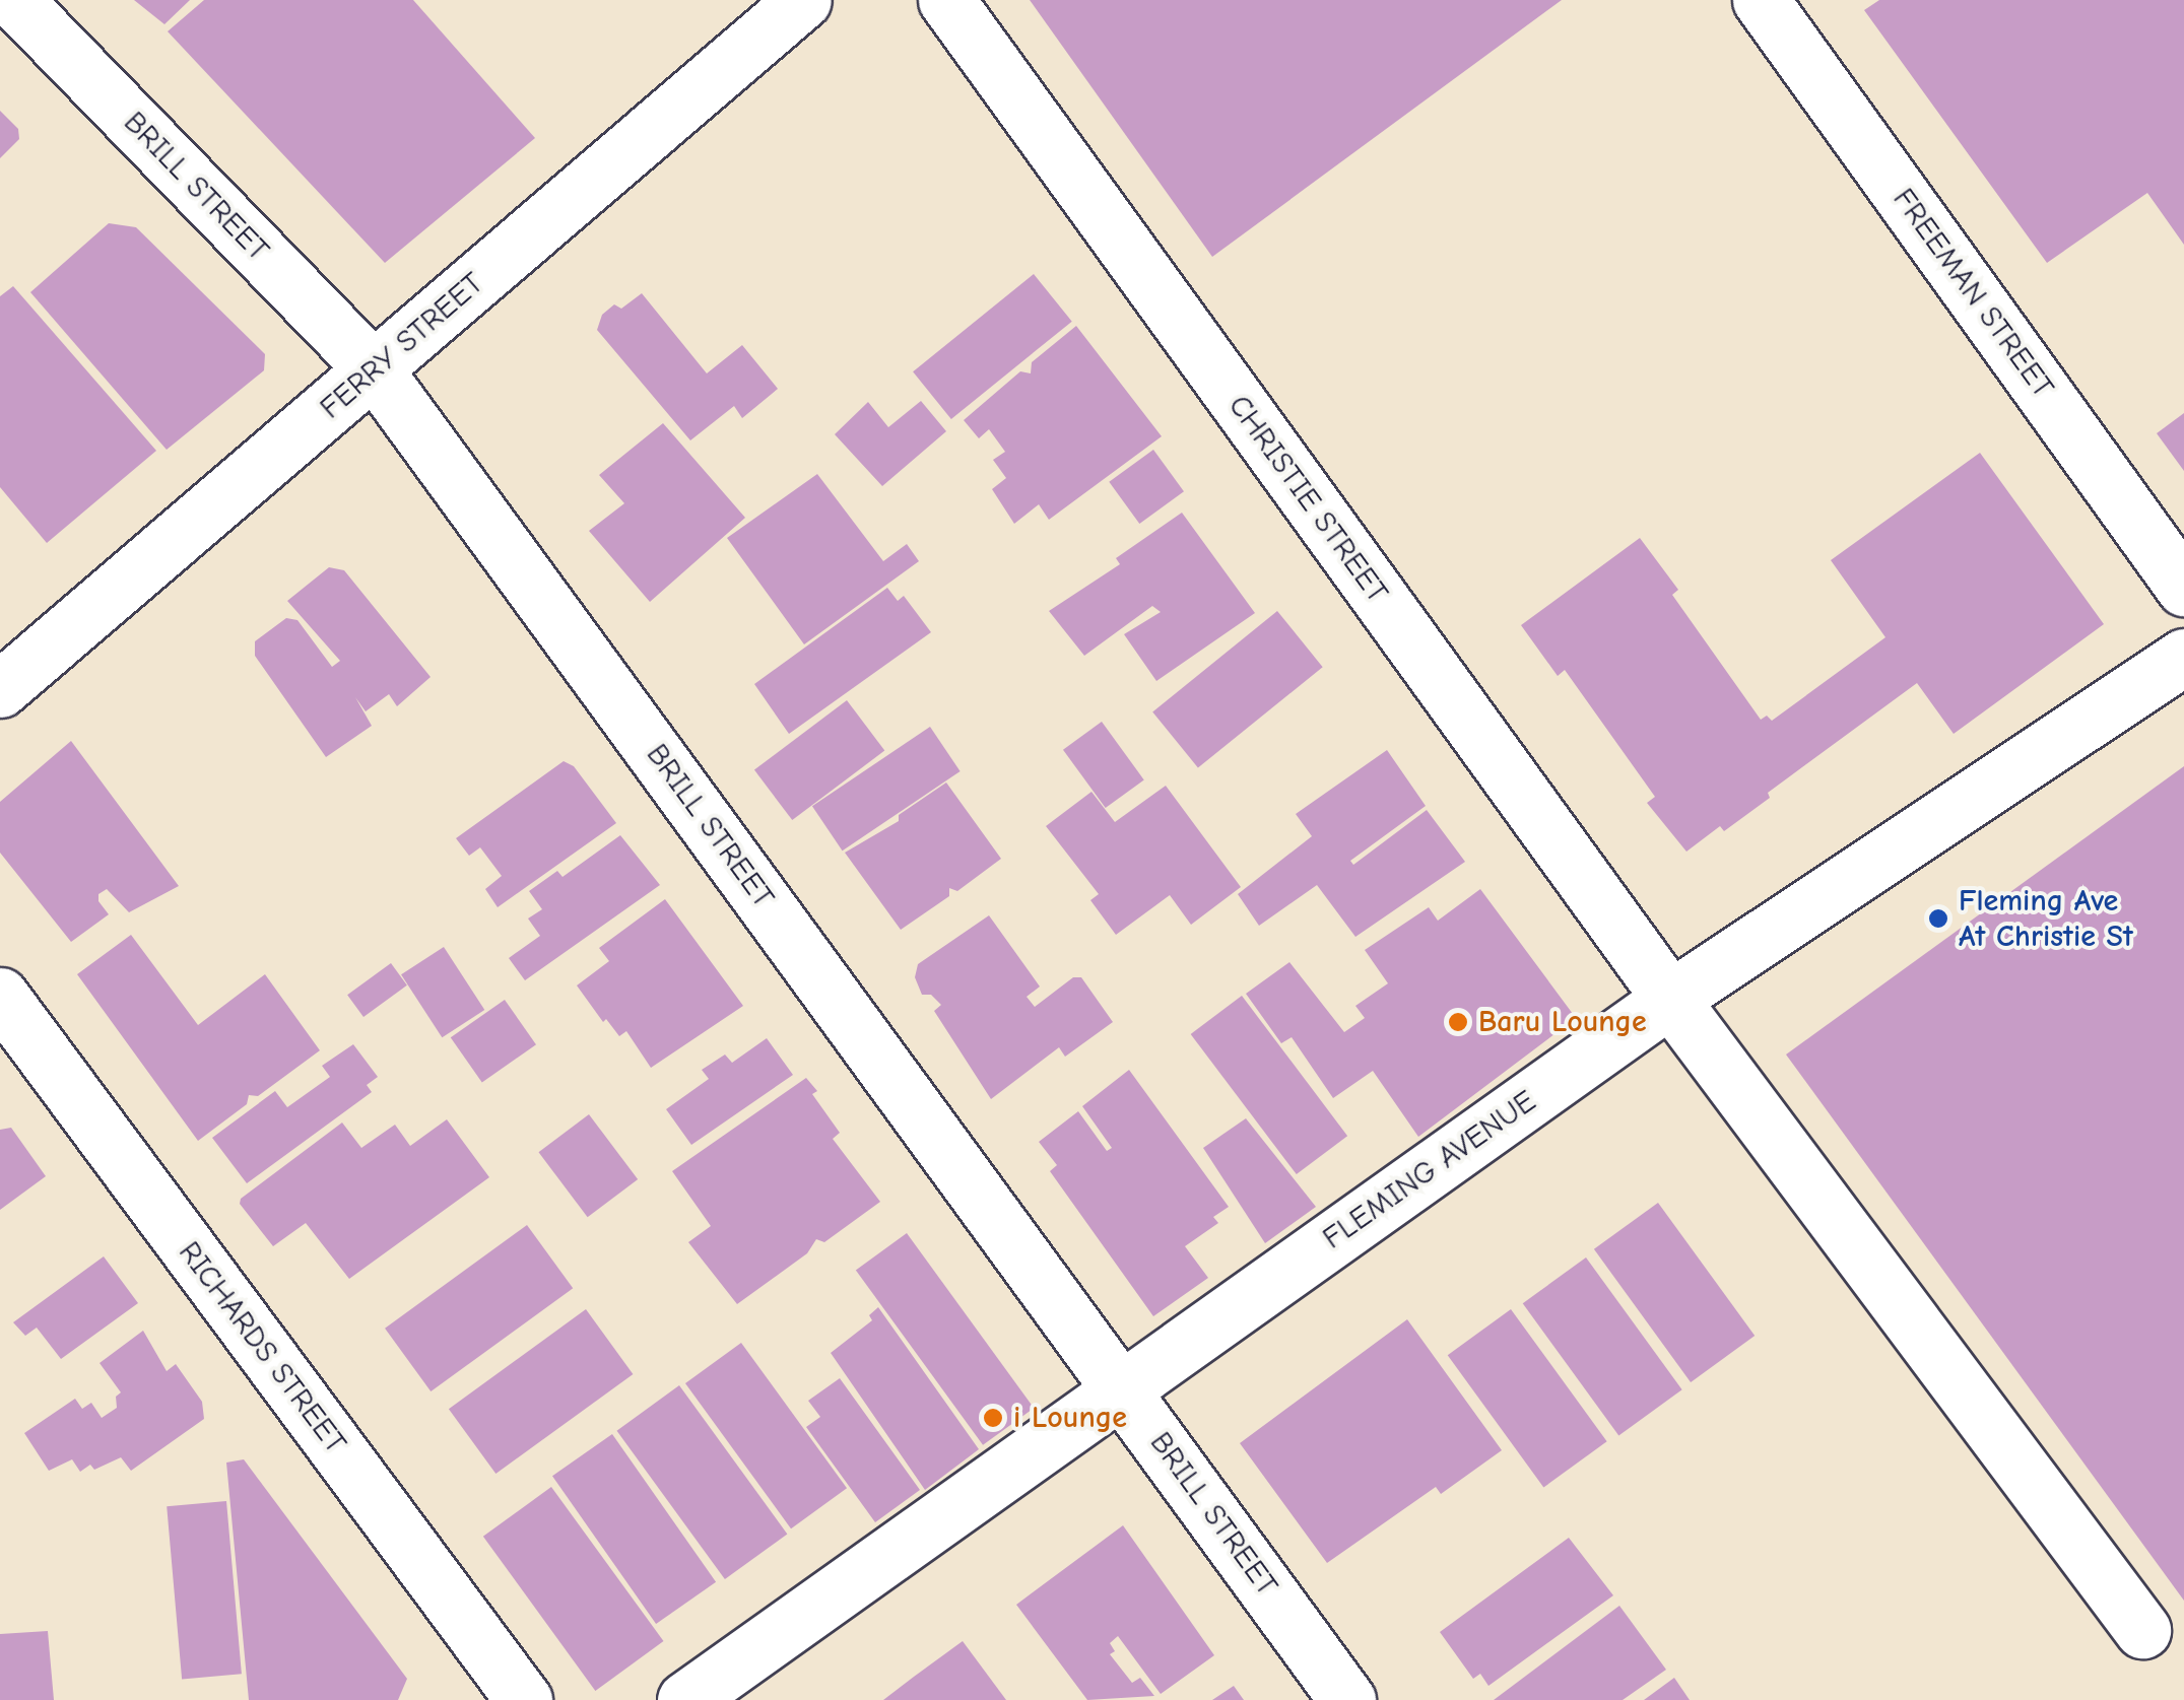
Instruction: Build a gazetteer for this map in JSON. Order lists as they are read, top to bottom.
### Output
{
  "streets": {
    "street": [
      "BRILL STREET",
      "FREEMAN STREET",
      "FERRY STREET",
      "CHRISTIE STREET",
      "FLEMING AVENUE",
      "RICHARDS STREET"
    ]
  },
  "crossings": [
    ["BRILL STREET", "FERRY STREET"],
    ["BRILL STREET", "FLEMING AVENUE"],
    ["CHRISTIE STREET", "FLEMING AVENUE"]
  ],
  "places": ["Fleming Ave At Christie St", "Baru Lounge", "i Lounge"]
}
